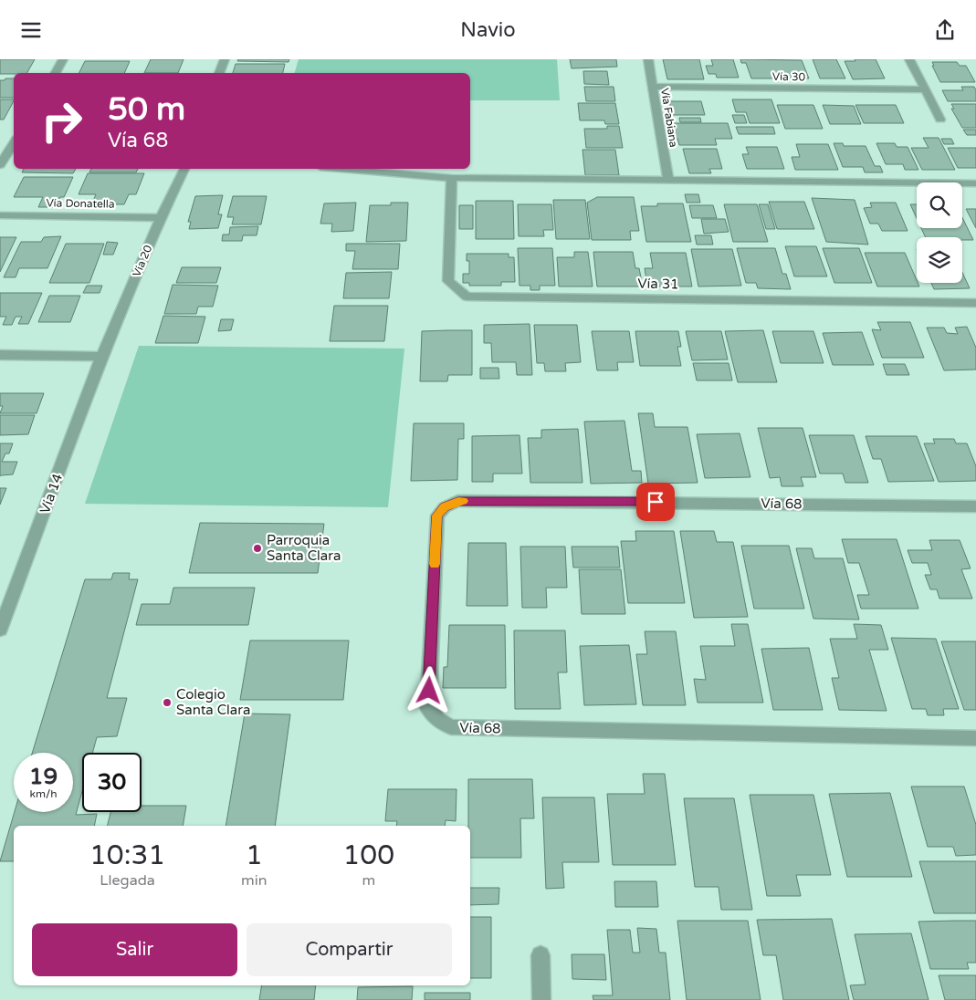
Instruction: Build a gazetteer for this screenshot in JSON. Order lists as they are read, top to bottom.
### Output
{
  "streets": {
    "street": [
      "Vía 30",
      "Vía Fabiana",
      "Vía Donatella",
      "Vía 20",
      "Vía 31",
      "Vía 14",
      "Vía 68"
    ]
  },
  "crossings": [
    ["Vía 30", "Vía Fabiana"],
    ["Vía Donatella", "Vía 20"],
    ["Vía 20", "Vía 14"]
  ],
  "places": ["Parroquia Santa Clara", "Colegio Santa Clara"],
  "page": {
    "header": "Navio",
    "turn": ["50 m", "Vía 68"],
    "speed": "19 km/h",
    "limit": "30",
    "eta": [
      "10:31",
      "Llegada",
      "1",
      "min",
      "100",
      "m"
    ],
    "buttons": ["Salir", "Compartir"]
  }
}
